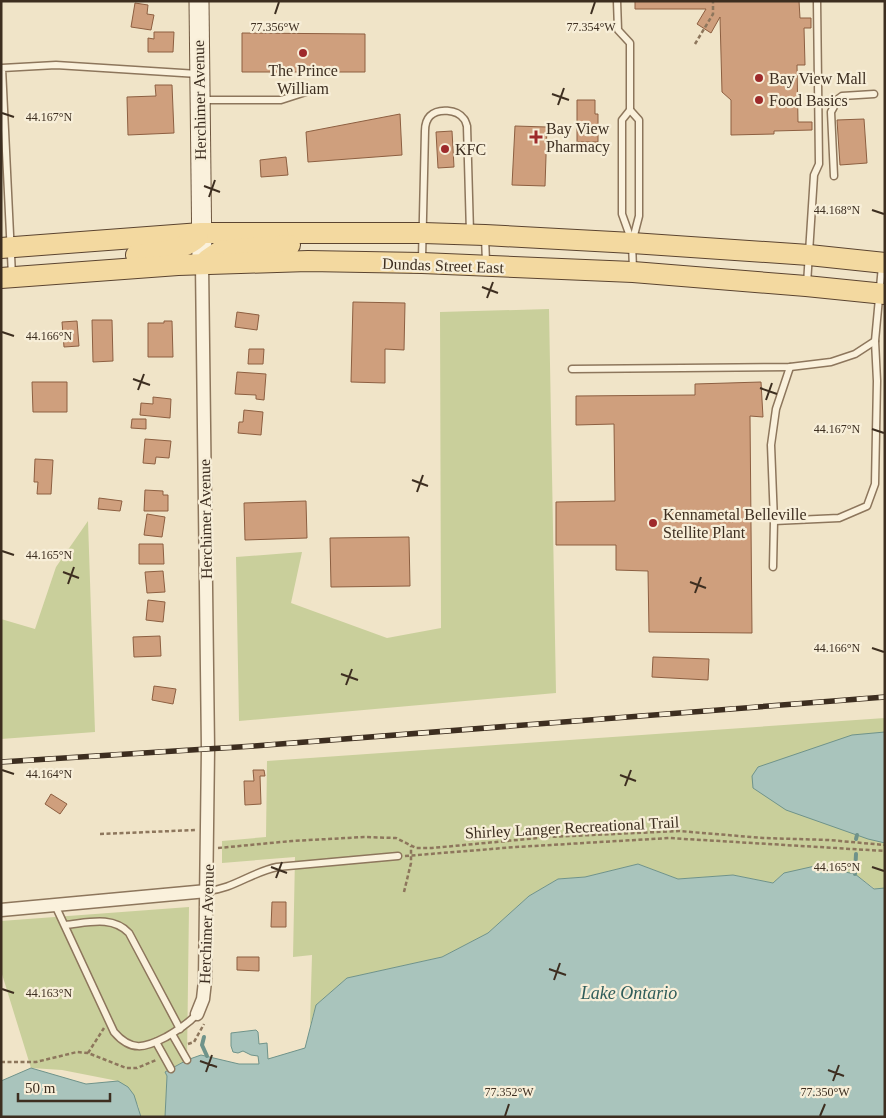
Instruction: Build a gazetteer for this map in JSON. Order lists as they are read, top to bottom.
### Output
{
  "streets": {
    "main road": ["Dundas Street East"],
    "street": ["Herchimer Avenue"],
    "path": ["Shirley Langer Recreational Trail"]
  },
  "crossings": [
    ["Herchimer Avenue", "Dundas Street East"]
  ],
  "water": ["Lake Ontario"],
  "places": {
    "other": [
      "The Prince William",
      "Bay View Mall",
      "Food Basics",
      "KFC",
      "Kennametal Belleville Stellite Plant"
    ],
    "health": ["Bay View Pharmacy"]
  },
  "scale_bar": "50 m",
  "coordinates": [
    "77.356°W",
    "77.354°W",
    "44.167°N",
    "44.168°N",
    "44.166°N",
    "44.165°N",
    "44.164°N",
    "44.163°N",
    "77.352°W",
    "77.350°W"
  ]
}
